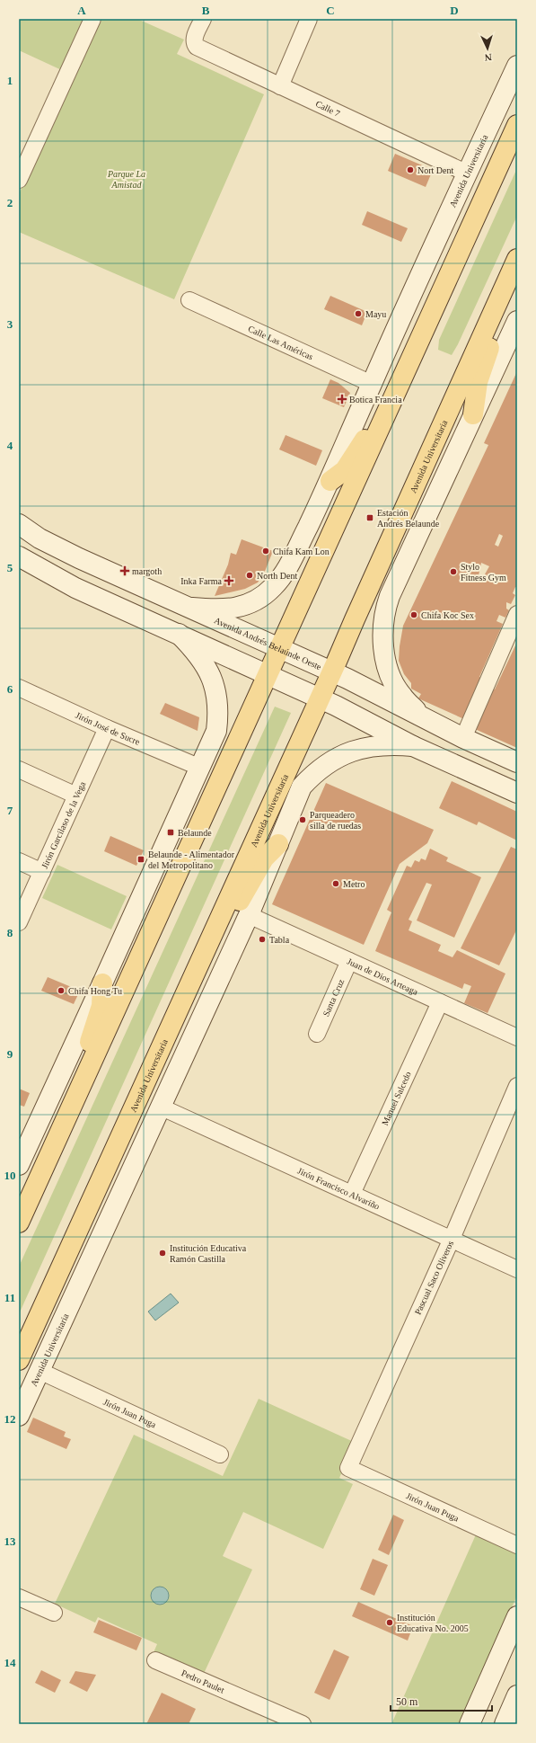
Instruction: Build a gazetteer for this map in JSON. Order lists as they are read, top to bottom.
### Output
{
  "streets": {
    "main road": ["Avenida Universitaria"],
    "street": [
      "Calle 7",
      "Calle Las Américas",
      "Avenida Andrés Belaúnde Oeste",
      "Jirón José de Sucre",
      "Jirón Garcilaso de la Vega",
      "Juan de Dios Arteaga",
      "Santa Cruz",
      "Manuel Salcedo",
      "Jirón Francisco Alvariño",
      "Pascual Saco Oliveros",
      "Jirón Juan Puga",
      "Pedro Paulet"
    ]
  },
  "crossings": [
    ["Calle 7", "Avenida Universitaria"],
    ["Avenida Universitaria", "Calle Las Américas"],
    ["Avenida Universitaria", "Avenida Andrés Belaúnde Oeste"],
    ["Avenida Universitaria", "Juan de Dios Arteaga"],
    ["Avenida Universitaria", "Jirón Francisco Alvariño"],
    ["Avenida Universitaria", "Jirón Juan Puga"],
    ["Jirón José de Sucre", "Jirón Garcilaso de la Vega"],
    ["Juan de Dios Arteaga", "Santa Cruz"],
    ["Juan de Dios Arteaga", "Manuel Salcedo"],
    ["Manuel Salcedo", "Jirón Francisco Alvariño"],
    ["Jirón Francisco Alvariño", "Pascual Saco Oliveros"],
    ["Pascual Saco Oliveros", "Jirón Juan Puga"]
  ],
  "parks": ["Parque La Amistad"],
  "places": {
    "other": [
      "Nort Dent",
      "Mayu",
      "Chifa Kam Lon",
      "Stylo Fitness Gym",
      "North Dent",
      "Chifa Koc Sex",
      "Parqueadero silla de ruedas",
      "Metro",
      "Tabla",
      "Chifa Hong Tu",
      "Institución Educativa Ramón Castilla",
      "Institución Educativa No. 2005"
    ],
    "health": ["Botica Francia", "margoth", "Inka Farma"],
    "transit": ["Estación Andrés Belaunde", "Belaunde", "Belaunde - Alimentador del Metropolitano"]
  },
  "scale_bar": "50 m",
  "north": "bottom",
  "grid": {
    "columns": [
      "A",
      "B",
      "C",
      "D"
    ],
    "rows": [
      "1",
      "2",
      "3",
      "4",
      "5",
      "6",
      "7",
      "8",
      "9",
      "10",
      "11",
      "12",
      "13",
      "14"
    ]
  }
}
